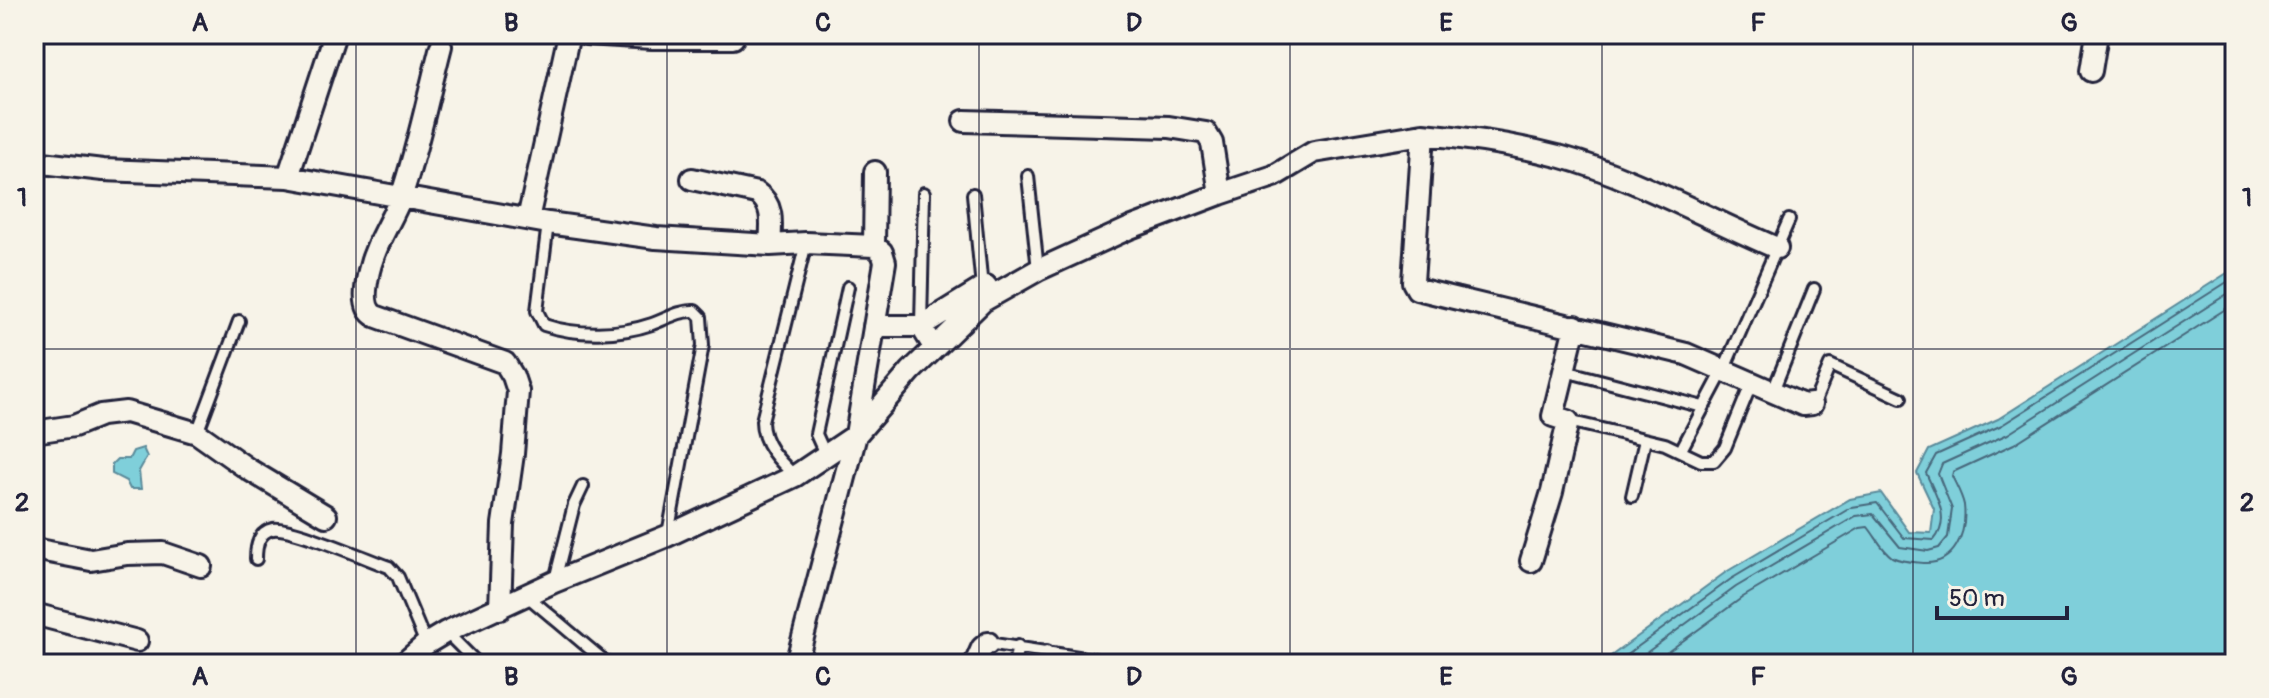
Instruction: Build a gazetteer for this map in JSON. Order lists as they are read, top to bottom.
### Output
{
  "scale_bar": "50 m",
  "grid": {
    "columns": [
      "A",
      "B",
      "C",
      "D",
      "E",
      "F",
      "G"
    ],
    "rows": ["1", "2"]
  }
}
